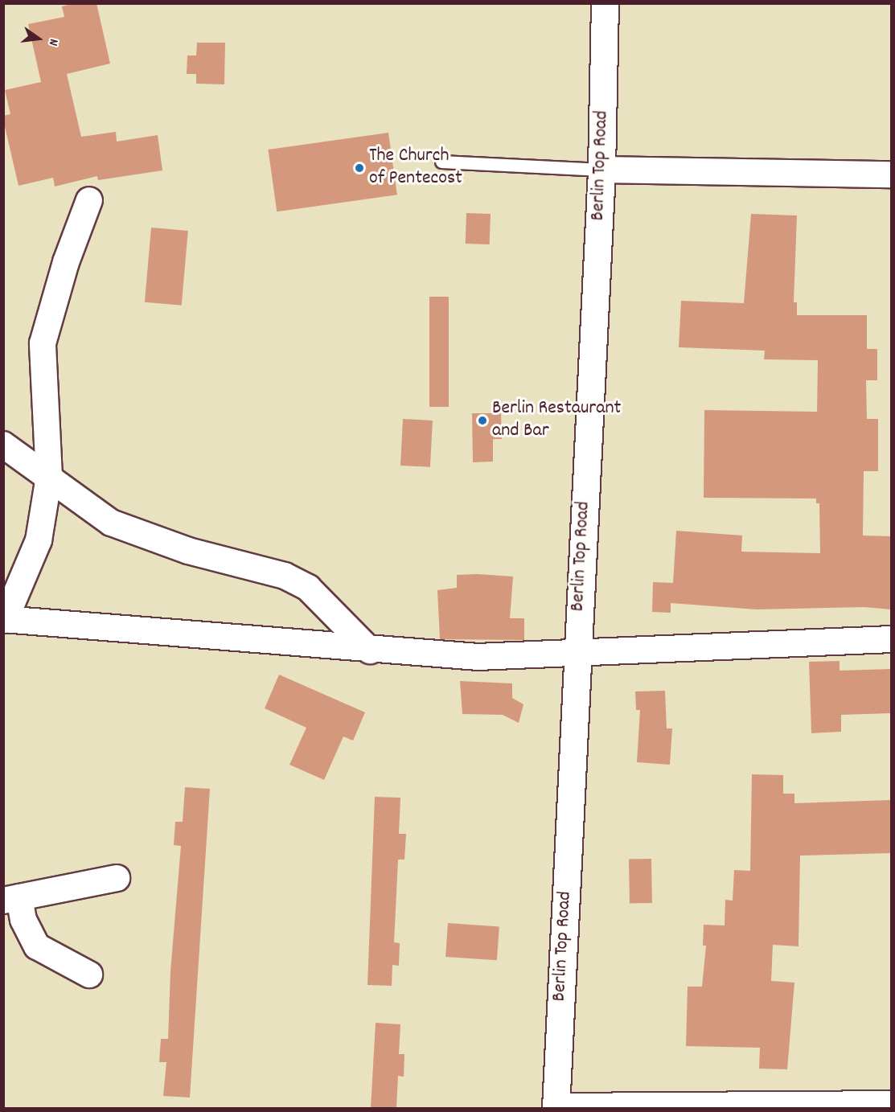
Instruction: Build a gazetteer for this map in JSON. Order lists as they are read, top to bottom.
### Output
{
  "streets": {
    "street": ["Berlin Top Road"]
  },
  "places": ["The Church of Pentecost", "Berlin Restaurant and Bar"],
  "north": "right"
}
